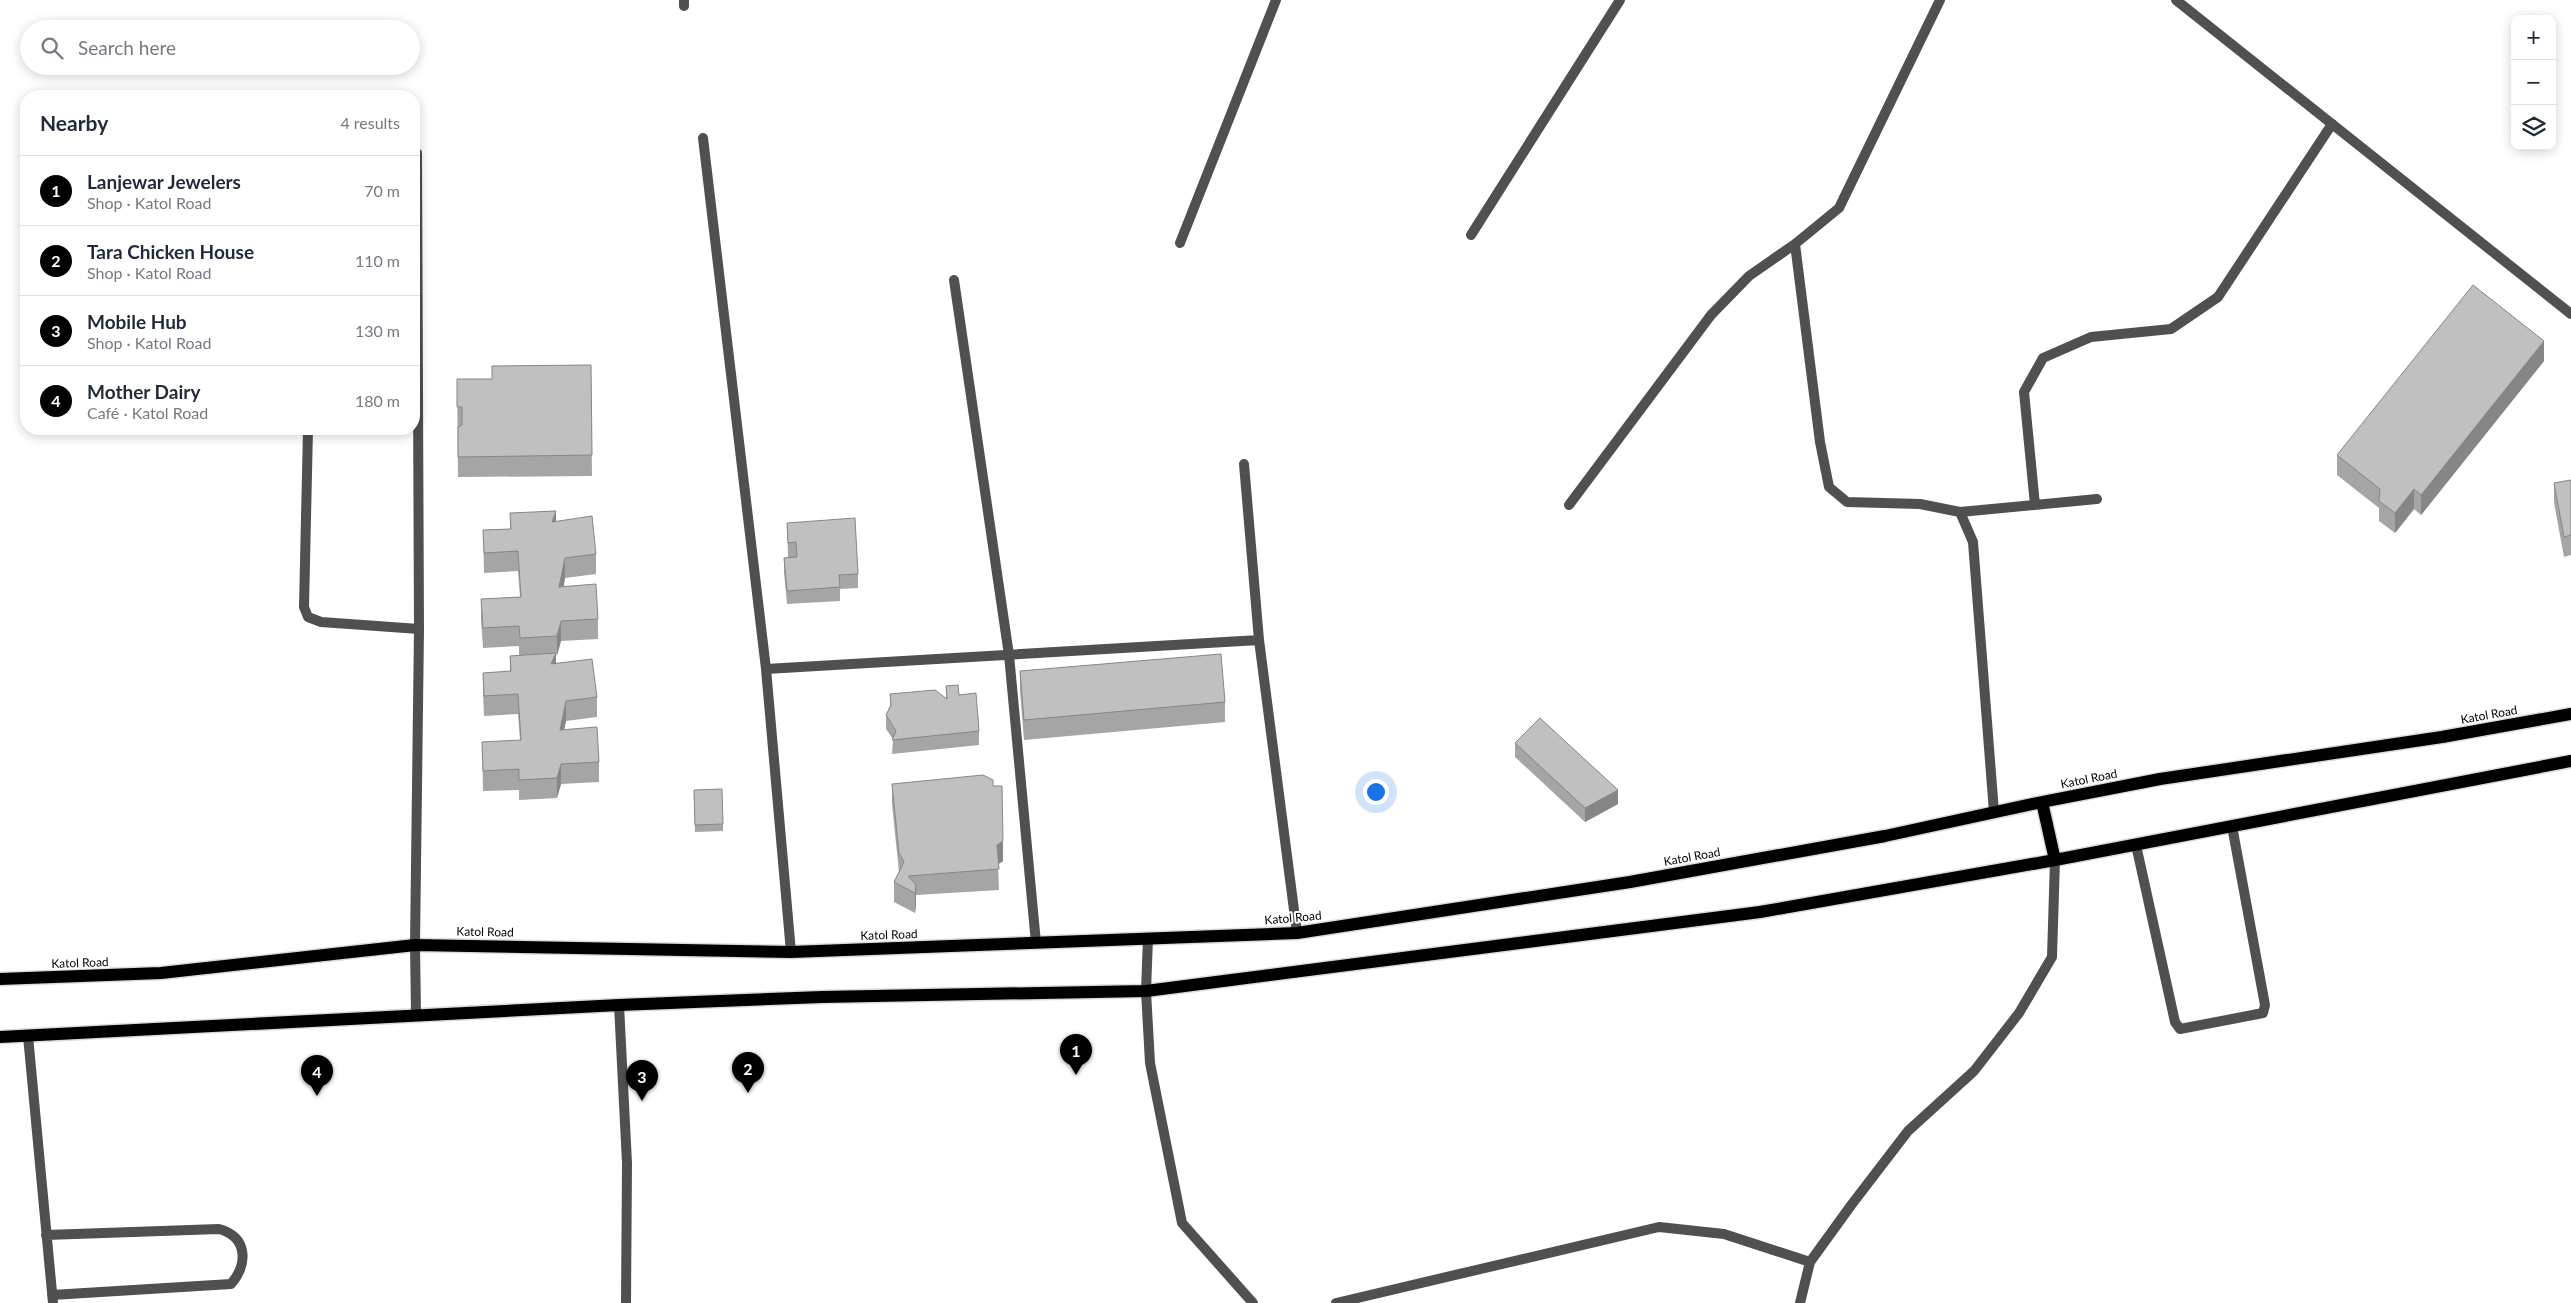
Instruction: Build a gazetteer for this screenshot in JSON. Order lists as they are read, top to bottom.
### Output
{
  "streets": {
    "main road": ["Katol Road"]
  },
  "page": {
    "map_buttons": ["+", "−"],
    "search": "Search here",
    "heading": ["Nearby", "4 results"],
    "list": [
      {
        "mark": "1",
        "name": "Lanjewar Jewelers",
        "note": "Shop · Katol Road",
        "value": "70 m"
      },
      {
        "mark": "2",
        "name": "Tara Chicken House",
        "note": "Shop · Katol Road",
        "value": "110 m"
      },
      {
        "mark": "3",
        "name": "Mobile Hub",
        "note": "Shop · Katol Road",
        "value": "130 m"
      },
      {
        "mark": "4",
        "name": "Mother Dairy",
        "note": "Café · Katol Road",
        "value": "180 m"
      }
    ],
    "pins": [
      "1",
      "2",
      "4",
      "3"
    ]
  }
}
